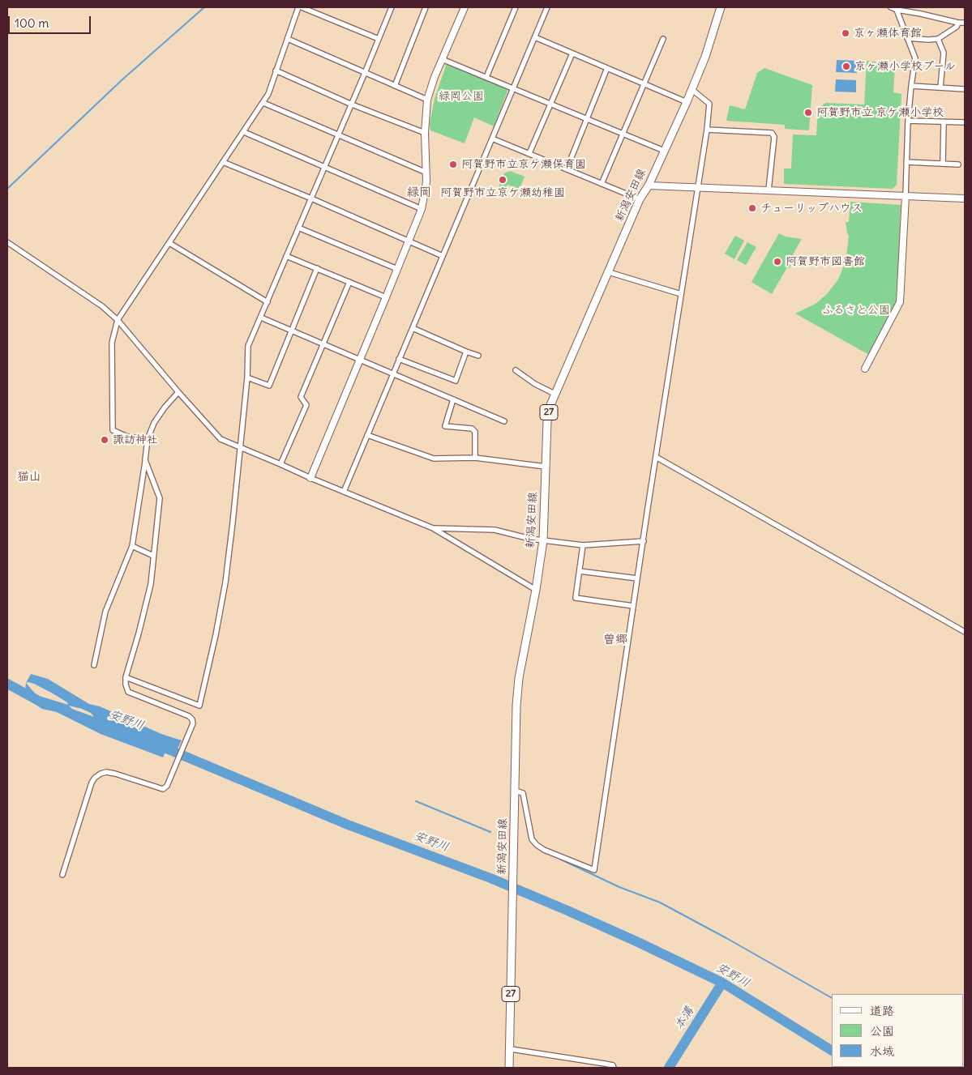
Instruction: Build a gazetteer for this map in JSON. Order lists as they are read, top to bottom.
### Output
{
  "streets": {
    "main road": ["新潟安田線", "27"]
  },
  "districts": ["緑岡", "猫山", "曽郷"],
  "water": ["安野川", "本溝"],
  "parks": ["緑岡公園", "ふるさと公園"],
  "places": [
    "京ヶ瀬体育館",
    "京ヶ瀬小学校プール",
    "阿賀野市立 京ケ瀬小学校",
    "阿賀野市立京ケ瀬保育園",
    "阿賀野市立京ケ瀬幼稚園",
    "チューリップハウス",
    "阿賀野市図書館",
    "諏訪神社"
  ],
  "legend": ["道路", "公園", "水域"],
  "scale_bar": "100 m"
}
